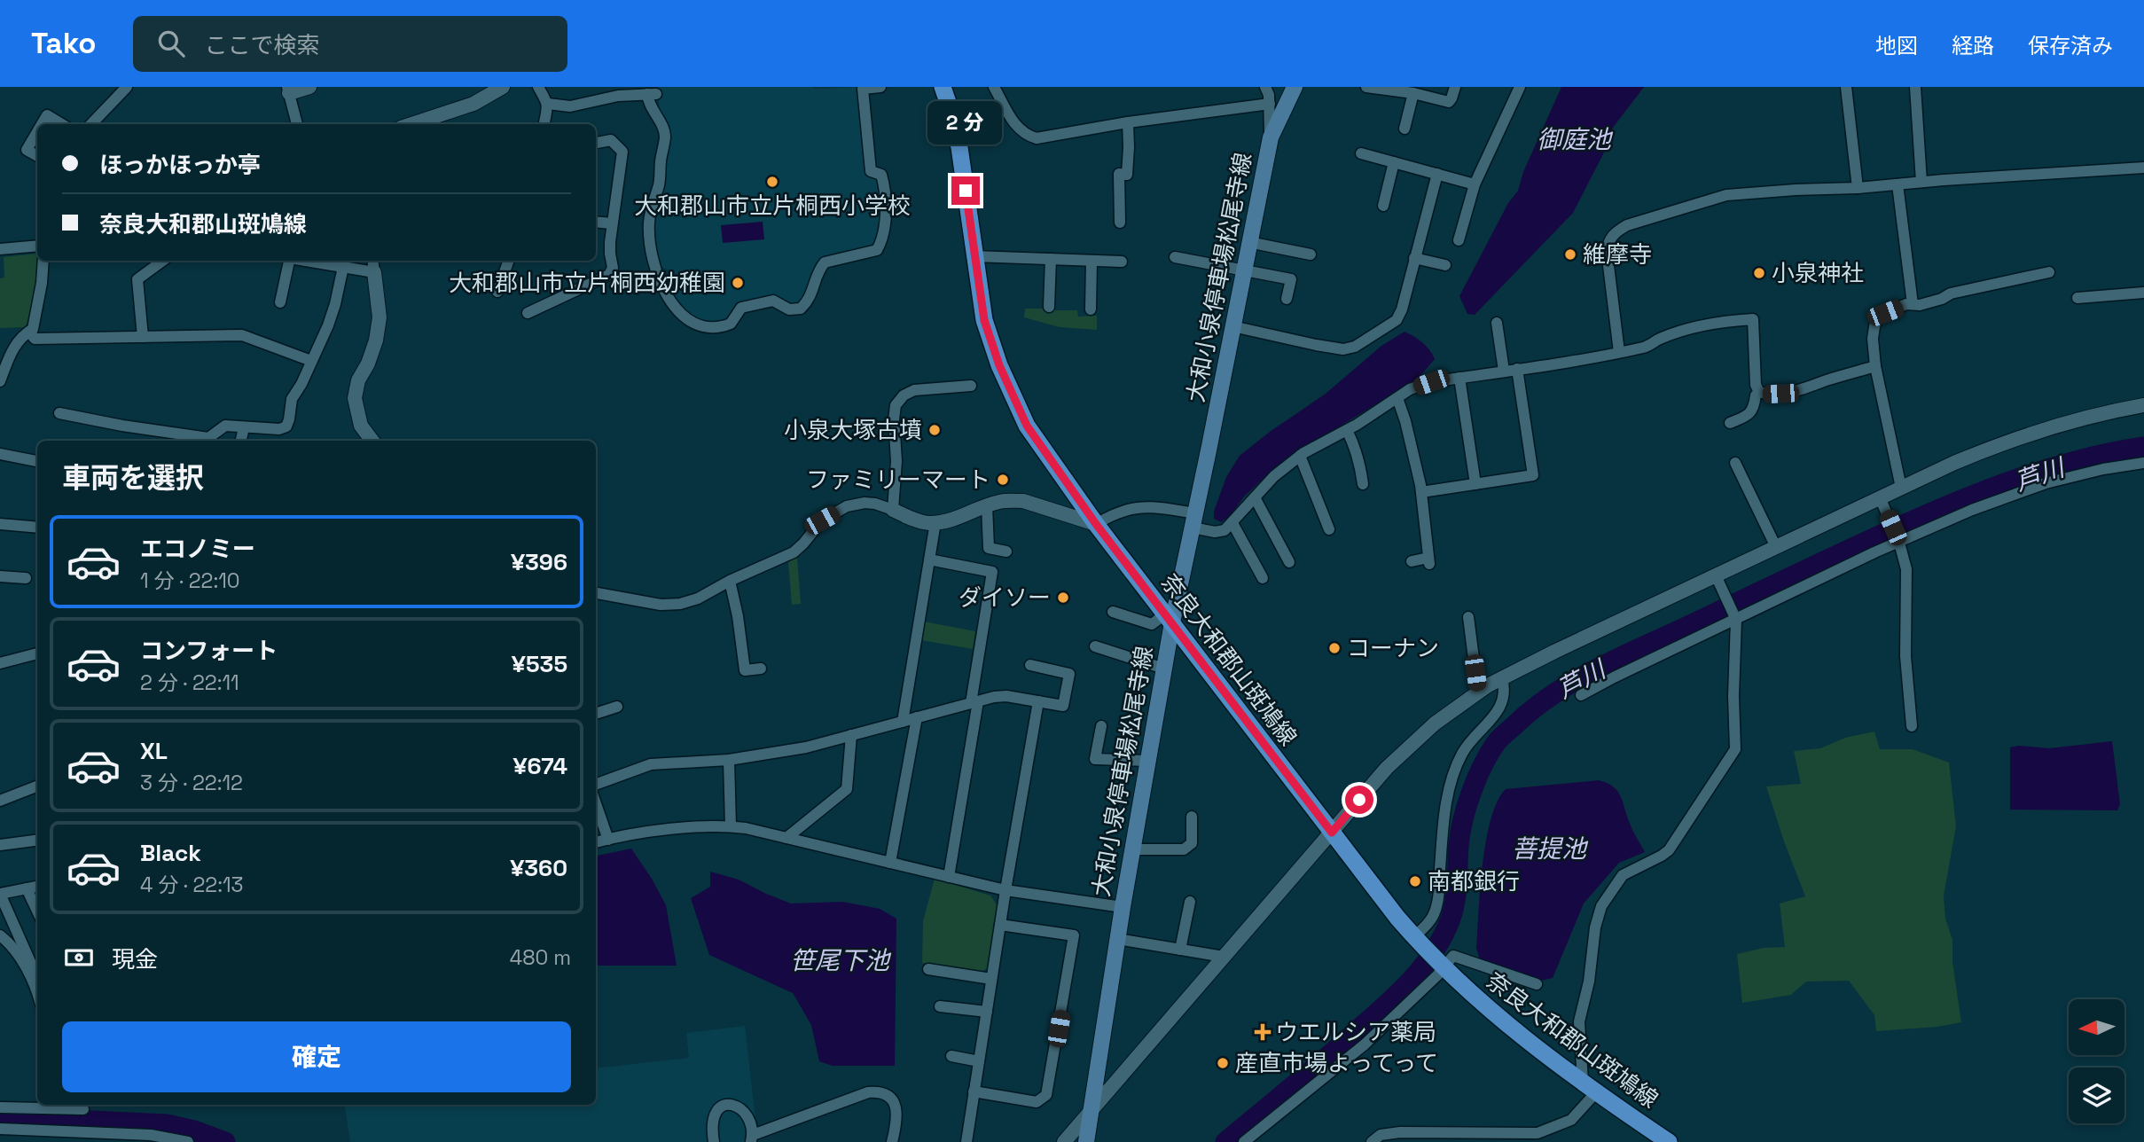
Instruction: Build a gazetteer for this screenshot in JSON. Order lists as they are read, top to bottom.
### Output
{
  "streets": {
    "main road": ["大和小泉停車場松尾寺線", "奈良大和郡山斑鳩線"]
  },
  "crossings": [
    ["大和小泉停車場松尾寺線", "奈良大和郡山斑鳩線"]
  ],
  "water": [
    "御庭池",
    "芦川",
    "菩提池",
    "笹尾下池"
  ],
  "places": {
    "other": [
      "大和郡山市立片桐西小学校",
      "維摩寺",
      "小泉神社",
      "大和郡山市立片桐西幼稚園",
      "小泉大塚古墳",
      "ファミリーマート",
      "ダイソー",
      "コーナン",
      "南都銀行",
      "産直市場よってって"
    ],
    "health": ["ウエルシア薬局"]
  },
  "north": "left",
  "page": {
    "header": "Tako",
    "search": "ここで検索",
    "nav": ["地図", "経路", "保存済み"],
    "bubble": "2 分",
    "banner": ["ほっかほっか亭", "奈良大和郡山斑鳩線"],
    "heading": "車両を選択",
    "list": [
      {
        "name": "エコノミー",
        "note": "1 分 · 22:10",
        "value": "¥396"
      },
      {
        "name": "コンフォート",
        "note": "2 分 · 22:11",
        "value": "¥535"
      },
      {
        "name": "XL",
        "note": "3 分 · 22:12",
        "value": "¥674"
      },
      {
        "name": "Black",
        "note": "4 分 · 22:13",
        "value": "¥360"
      }
    ],
    "pay": ["現金", "480 m"],
    "buttons": "確定"
  }
}
